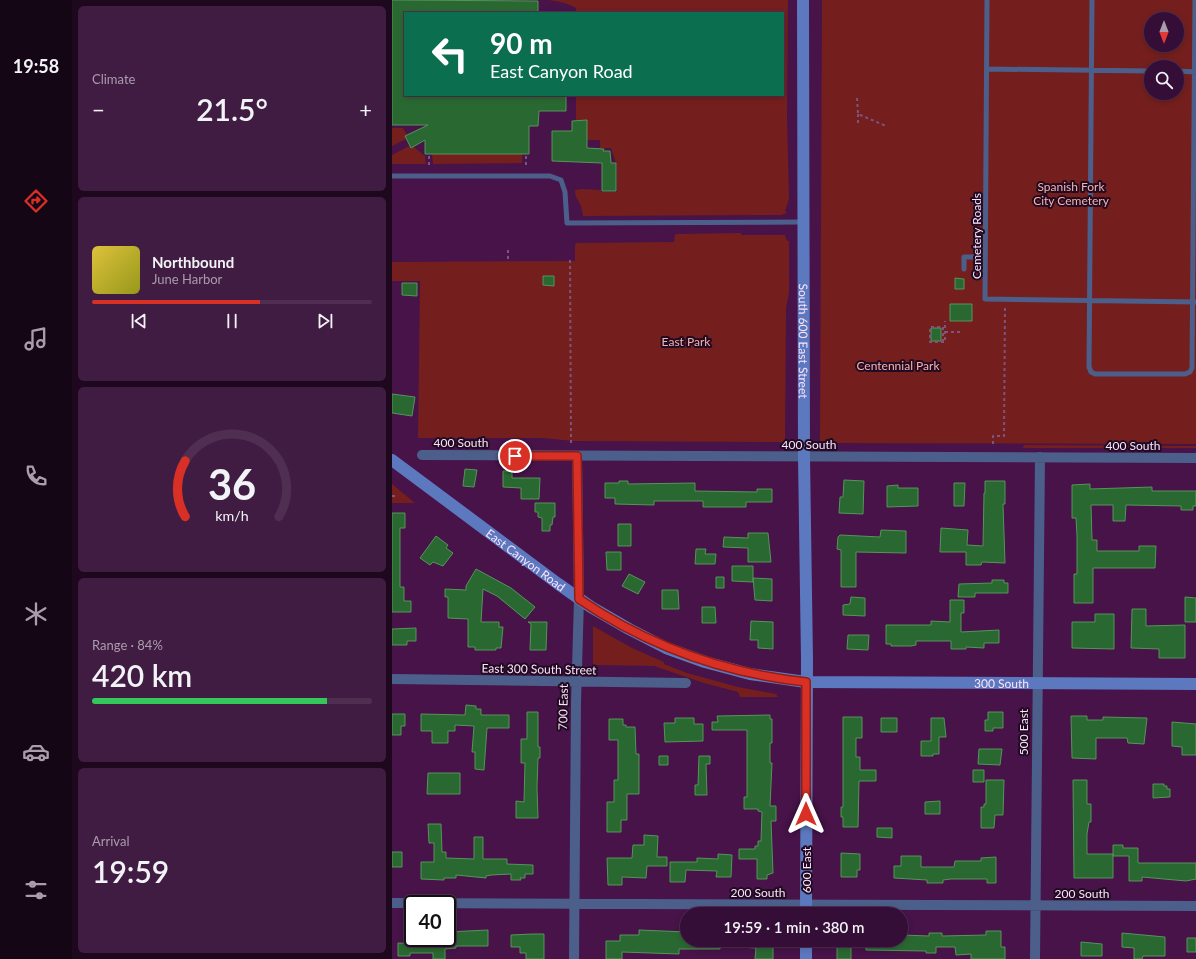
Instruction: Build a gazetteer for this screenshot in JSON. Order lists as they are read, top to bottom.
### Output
{
  "streets": {
    "street": [
      "South 600 East Street",
      "400 South",
      "East Canyon Road",
      "East 300 South Street",
      "300 South",
      "700 East",
      "500 East",
      "600 East",
      "200 South"
    ],
    "lane": ["Cemetery Roads"]
  },
  "crossings": [
    ["South 600 East Street", "400 South"],
    ["South 600 East Street", "East Canyon Road"],
    ["South 600 East Street", "300 South"],
    ["South 600 East Street", "600 East"],
    ["400 South", "700 East"],
    ["400 South", "500 East"],
    ["East Canyon Road", "300 South"],
    ["East Canyon Road", "700 East"],
    ["East Canyon Road", "600 East"],
    ["East 300 South Street", "700 East"],
    ["300 South", "500 East"],
    ["300 South", "600 East"],
    ["700 East", "200 South"],
    ["500 East", "200 South"]
  ],
  "parks": ["Spanish Fork City Cemetery", "East Park", "Centennial Park"],
  "north": "bottom",
  "page": {
    "tabs": "19:58",
    "tile": [
      "Climate",
      ["Range · 84%", "420 km"],
      ["Arrival", "19:59"]
    ],
    "turn": ["90 m", "East Canyon Road"],
    "heat": ["−", "21.5°", "+"],
    "song": ["Northbound", "June Harbor"],
    "limit": "40",
    "trip": "19:59 · 1 min · 380 m",
    "gauge": ["36", "km/h"]
  }
}
